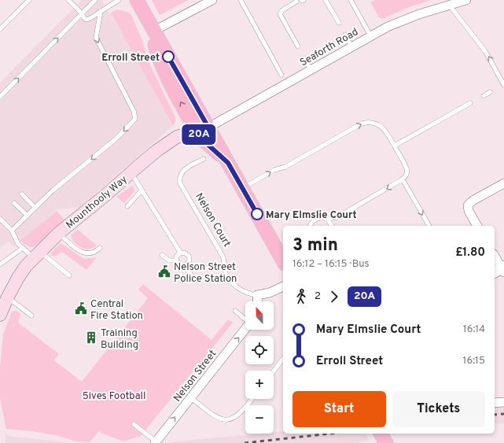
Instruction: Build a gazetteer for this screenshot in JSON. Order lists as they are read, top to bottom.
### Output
{
  "streets": {
    "main road": ["Mounthooly Way"],
    "street": ["Seaforth Road", "Nelson Court", "Nelson Street"]
  },
  "crossings": [
    ["Seaforth Road", "Mounthooly Way"]
  ],
  "one_way": ["Nelson Street"],
  "parks": ["5ives Football"],
  "places": {
    "other": ["Erroll Street", "Mary Elmslie Court"],
    "public building": ["Nelson Street Police Station", "Central Fire Station"],
    "building": ["Training Building"]
  },
  "lines": ["bus line 20A"],
  "north": "top",
  "page": {
    "on_map": "20A",
    "heading": ["3 min", "16:12 – 16:15 · Bus", "£1.80"],
    "legs": ["2", "20A"],
    "map_buttons": ["+", "−"],
    "list": [
      {
        "name": "Mary Elmslie Court",
        "value": "16:14"
      },
      {
        "name": "Erroll Street",
        "value": "16:15"
      }
    ],
    "buttons": ["Start", "Tickets"]
  }
}
